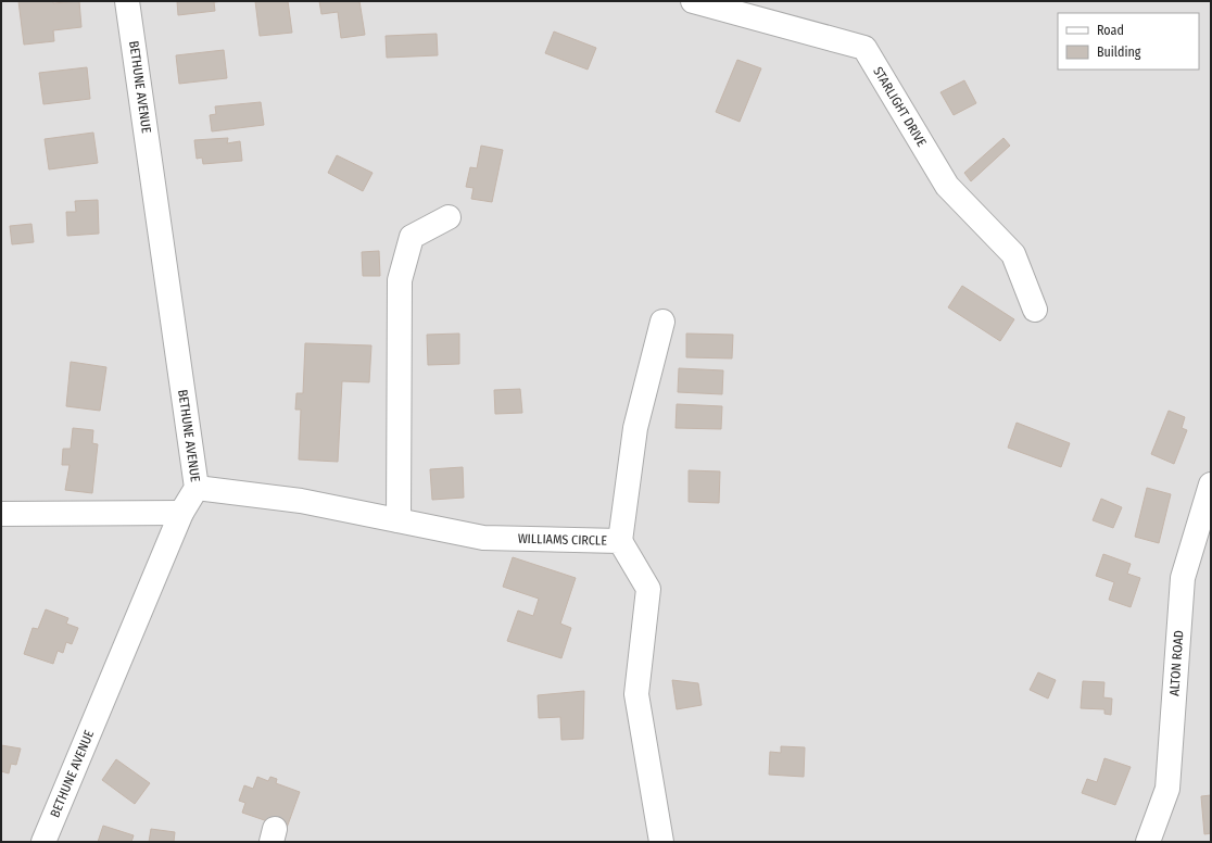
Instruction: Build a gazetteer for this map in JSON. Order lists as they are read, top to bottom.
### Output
{
  "streets": {
    "street": [
      "BETHUNE AVENUE",
      "STARLIGHT DRIVE",
      "WILLIAMS CIRCLE",
      "ALTON ROAD"
    ]
  },
  "crossings": [
    ["BETHUNE AVENUE", "WILLIAMS CIRCLE"]
  ],
  "legend": ["Road", "Building"]
}
